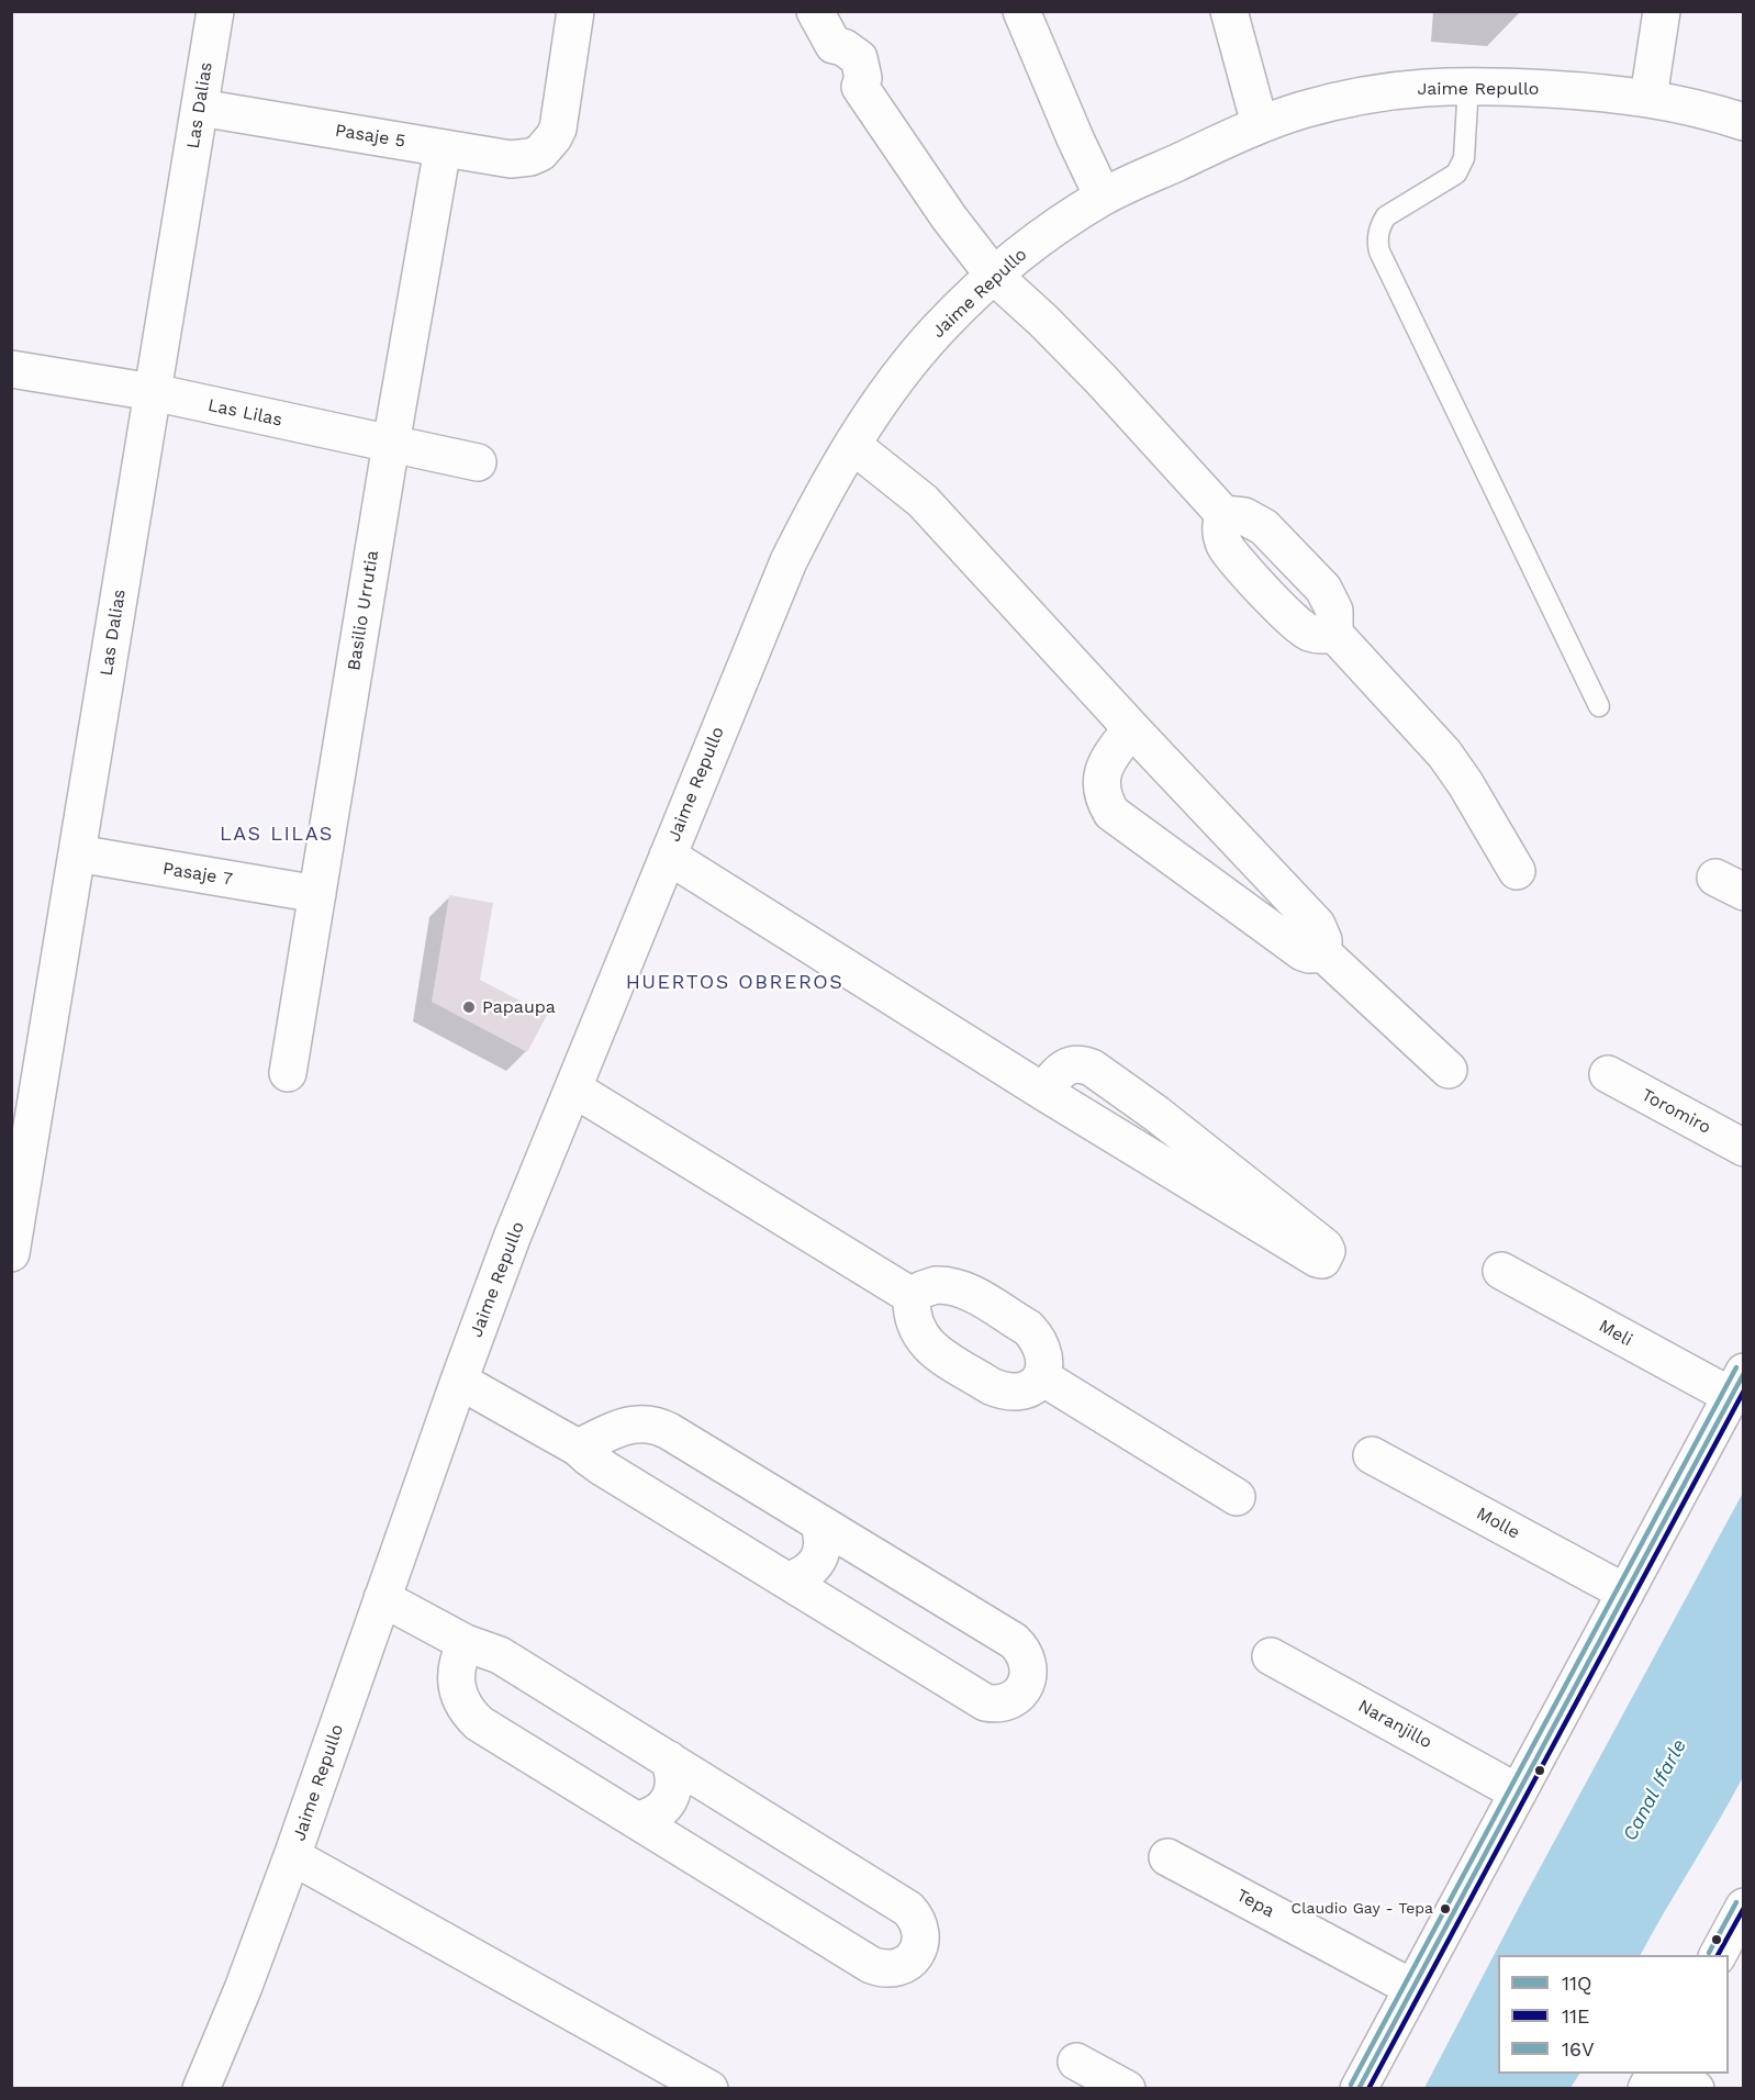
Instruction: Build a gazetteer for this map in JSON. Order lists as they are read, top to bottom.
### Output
{
  "streets": {
    "street": [
      "Jaime Repullo",
      "Las Dalias",
      "Pasaje 5",
      "Las Lilas",
      "Basilio Urrutia",
      "Pasaje 7",
      "Toromiro",
      "Meli",
      "Molle",
      "Naranjillo",
      "Tepa"
    ]
  },
  "crossings": [
    ["Las Dalias", "Pasaje 5"],
    ["Las Dalias", "Las Lilas"],
    ["Las Dalias", "Pasaje 7"],
    ["Pasaje 5", "Basilio Urrutia"],
    ["Las Lilas", "Basilio Urrutia"],
    ["Basilio Urrutia", "Pasaje 7"]
  ],
  "districts": ["LAS LILAS", "HUERTOS OBREROS"],
  "water": ["Canal Ifarle"],
  "places": ["Papaupa", "Claudio Gay - Tepa"],
  "lines": ["transit line 16V", "transit line 11Q", "transit line 11E"],
  "legend": ["11Q", "11E", "16V"]
}
